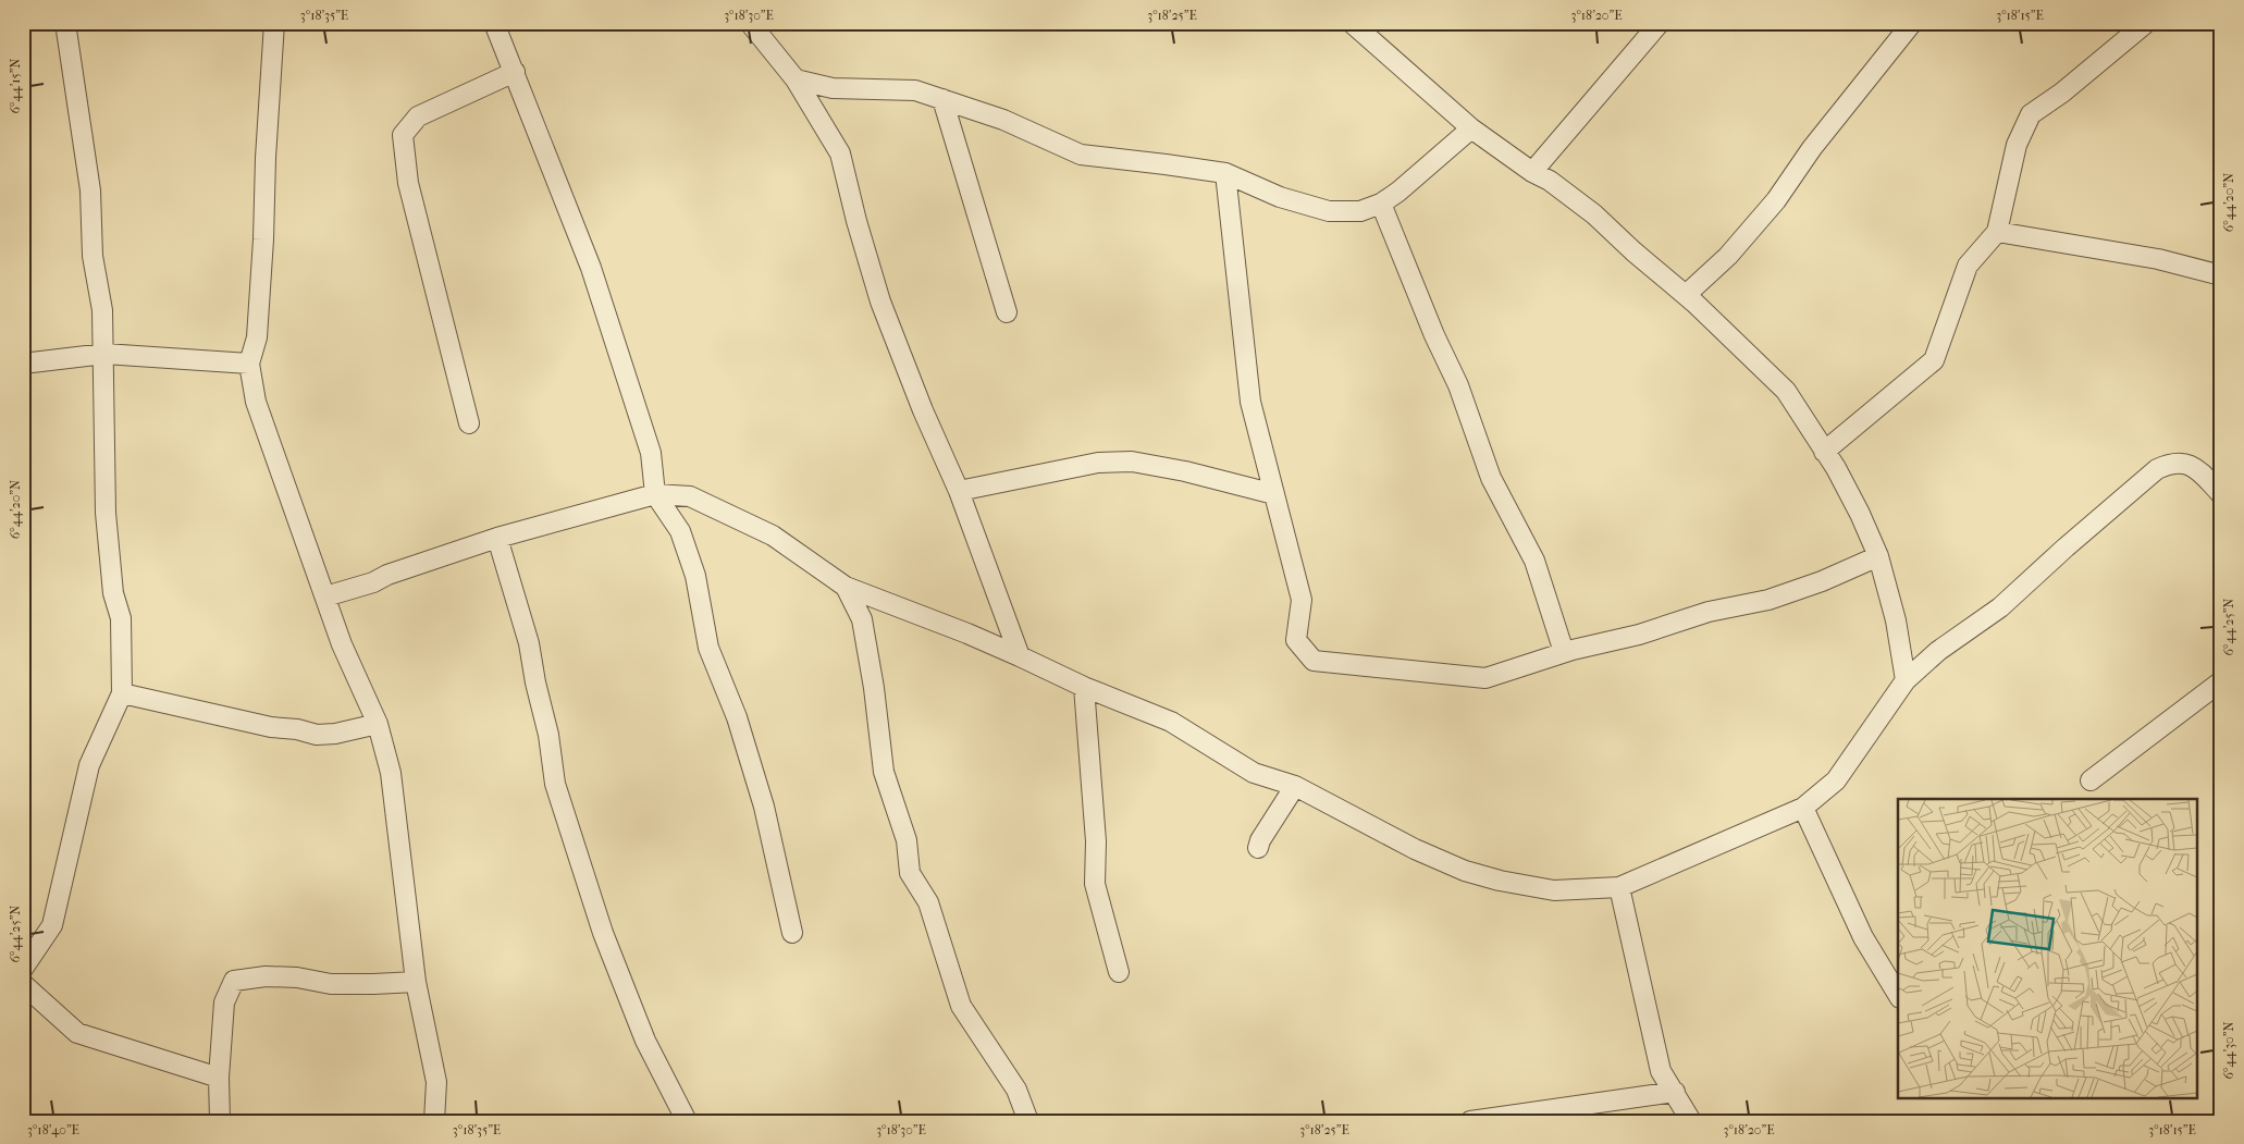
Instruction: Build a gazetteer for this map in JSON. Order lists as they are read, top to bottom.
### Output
{
  "coordinates": [
    "3°18'35\"E",
    "3°18'30\"E",
    "3°18'25\"E",
    "3°18'20\"E",
    "3°18'15\"E",
    "6°44'15\"N",
    "6°44'20\"N",
    "6°44'25\"N",
    "6°44'30\"N",
    "3°18'40\"E"
  ]
}
